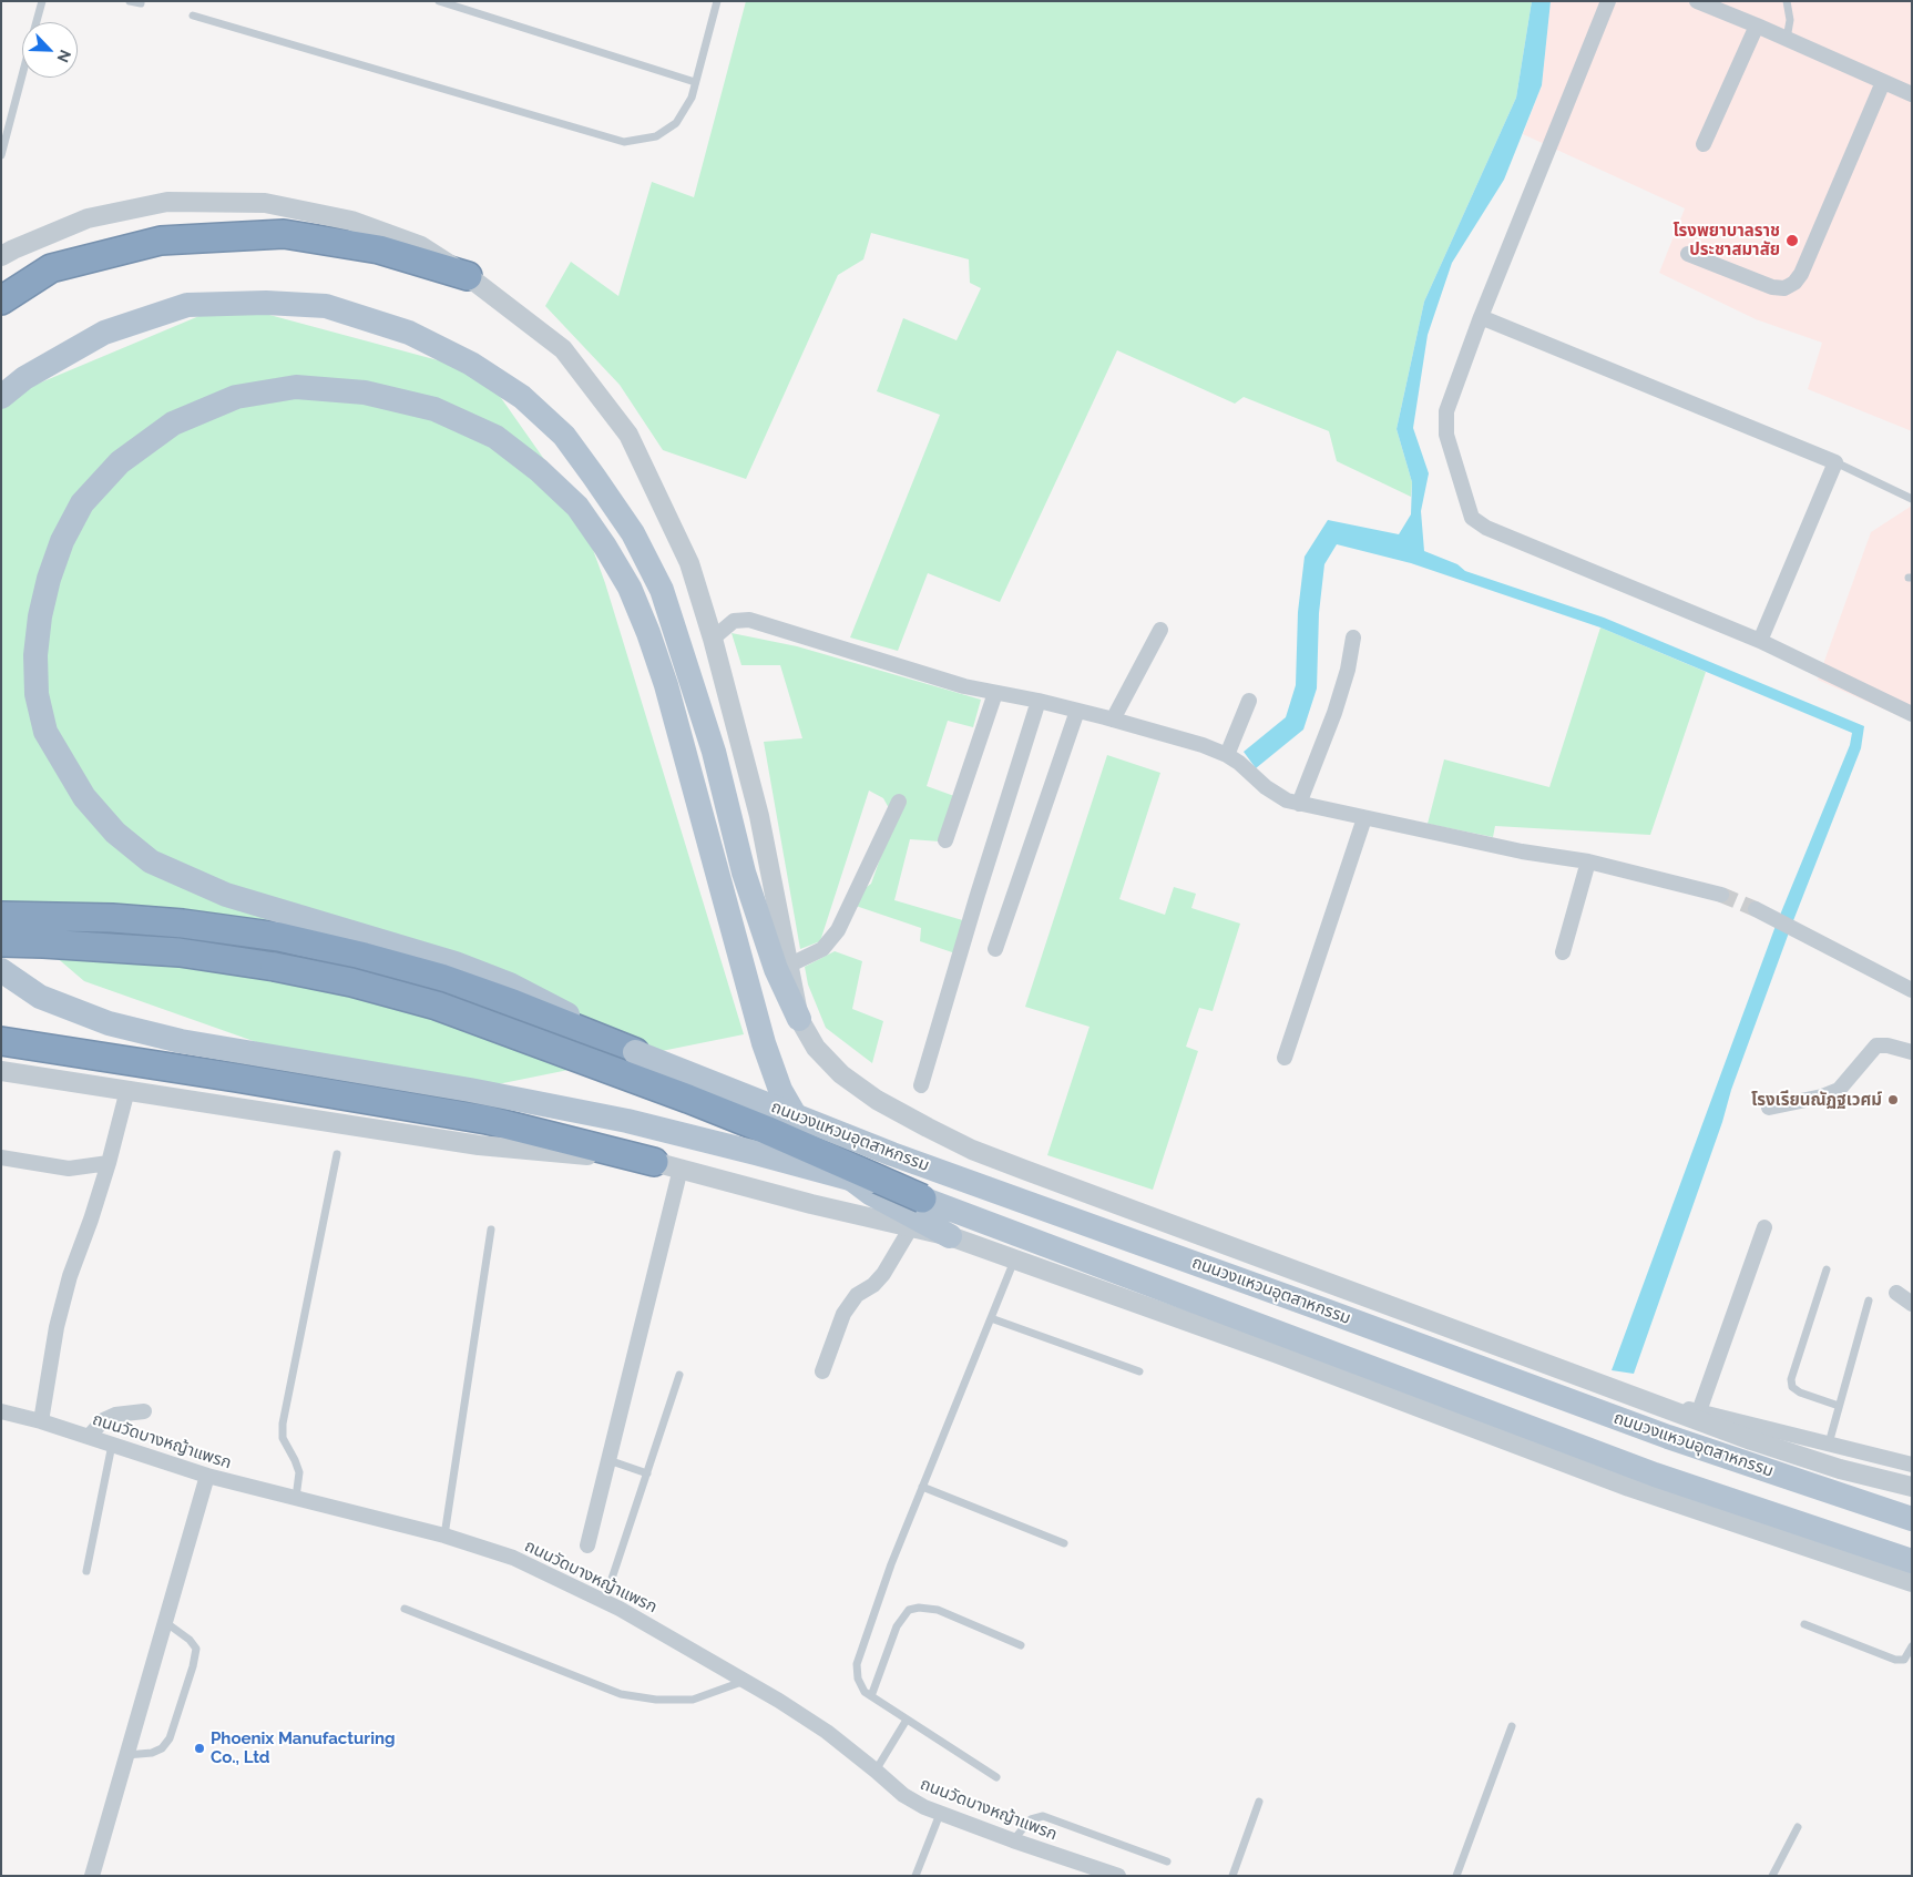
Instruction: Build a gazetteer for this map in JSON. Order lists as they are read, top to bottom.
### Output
{
  "streets": {
    "main road": ["ถนนวงแหวนอุตสาหกรรม"],
    "street": ["ถนนวัดบางหญ้าแพรก"]
  },
  "places": ["โรงพยาบาลราช ประชาสมาสัย", "โรงเรียนณัฏฐเวศม์", "Phoenix Manufacturing Co., Ltd"],
  "north": "bottom right"
}
